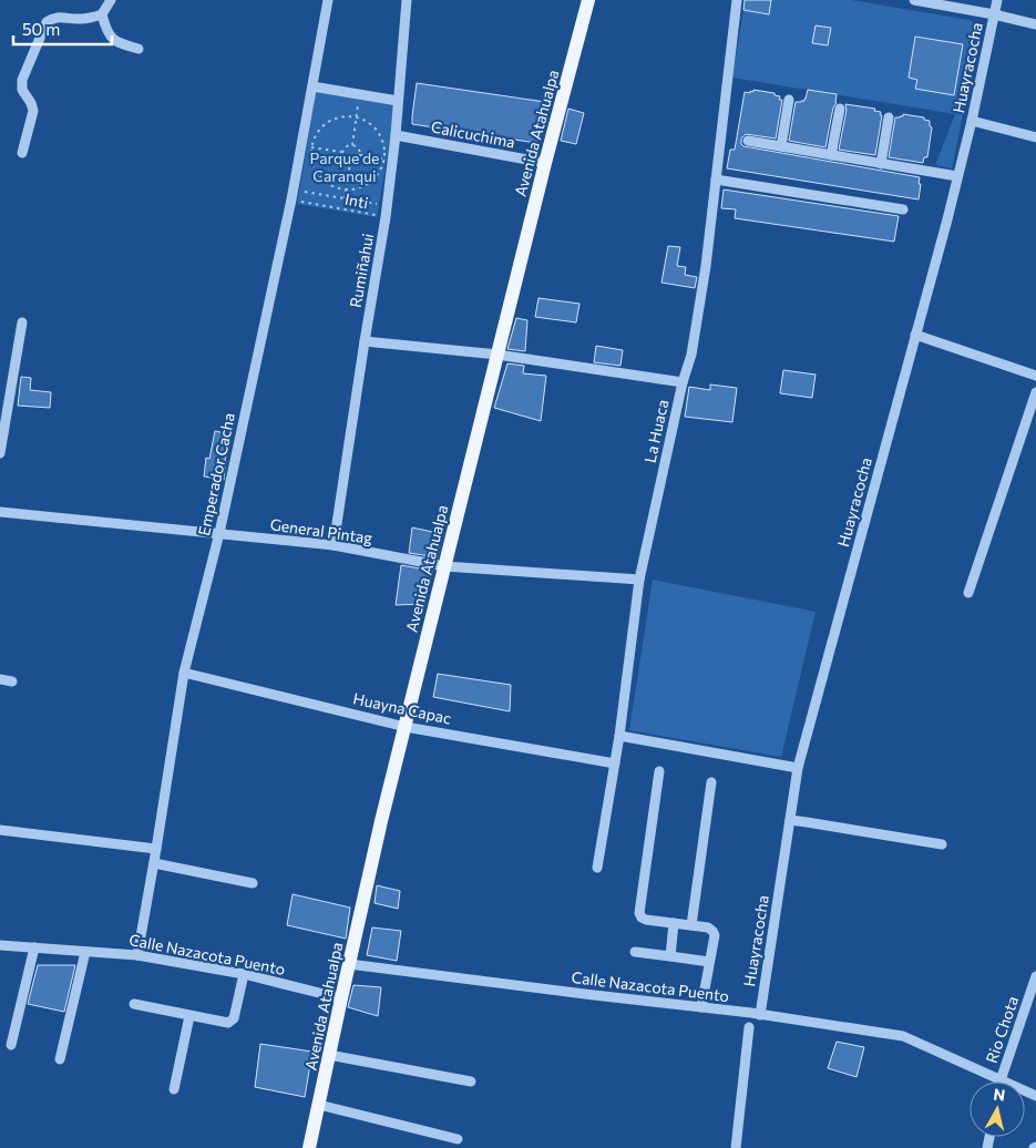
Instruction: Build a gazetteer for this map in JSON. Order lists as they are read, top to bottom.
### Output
{
  "streets": {
    "main road": ["Avenida Atahualpa"],
    "street": [
      "Huayracocha",
      "Calicuchima",
      "Rumiñahui",
      "La Huaca",
      "Emperador Cacha",
      "General Pintag",
      "Huayna Capac",
      "Calle Nazacota Puento",
      "Rio Chota"
    ],
    "path": ["Inti"]
  },
  "crossings": [
    ["Huayracocha", "Calle Nazacota Puento"],
    ["Avenida Atahualpa", "Calicuchima"],
    ["Avenida Atahualpa", "General Pintag"],
    ["Avenida Atahualpa", "Huayna Capac"],
    ["Avenida Atahualpa", "Calle Nazacota Puento"],
    ["Calicuchima", "Rumiñahui"],
    ["Inti", "Rumiñahui"],
    ["Inti", "Emperador Cacha"],
    ["Rumiñahui", "General Pintag"],
    ["La Huaca", "General Pintag"],
    ["La Huaca", "Huayna Capac"],
    ["Emperador Cacha", "General Pintag"],
    ["Emperador Cacha", "Huayna Capac"],
    ["Emperador Cacha", "Calle Nazacota Puento"],
    ["Calle Nazacota Puento", "Rio Chota"]
  ],
  "parks": ["Parque de Caranqui"],
  "scale_bar": "50 m",
  "north": "top"
}
